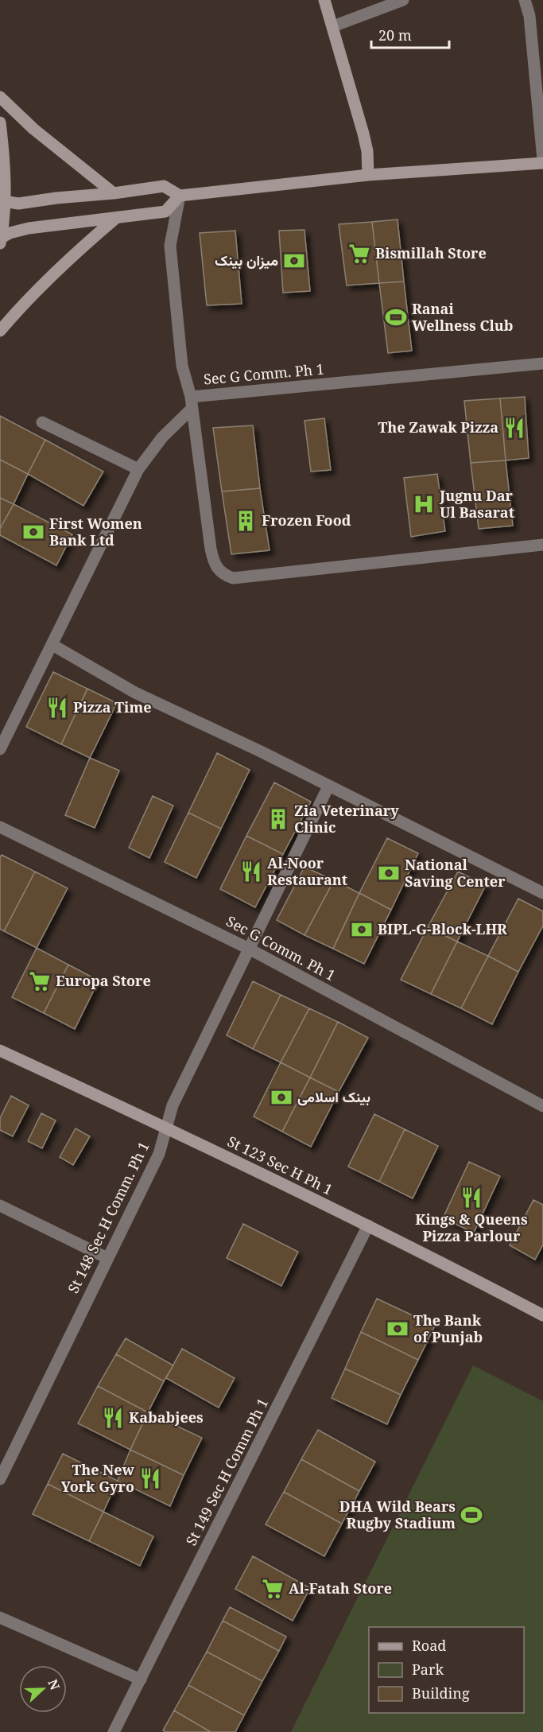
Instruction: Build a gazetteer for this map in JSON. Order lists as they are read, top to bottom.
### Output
{
  "streets": {
    "street": [
      "Sec G Comm. Ph 1",
      "St 123 Sec H Ph 1",
      "St 148 Sec H Comm. Ph 1",
      "St 149 Sec H Comm Ph 1"
    ]
  },
  "crossings": [
    ["Sec G Comm. Ph 1", "St 148 Sec H Comm. Ph 1"],
    ["St 123 Sec H Ph 1", "St 148 Sec H Comm. Ph 1"],
    ["St 123 Sec H Ph 1", "St 149 Sec H Comm Ph 1"]
  ],
  "places": {
    "supermarket": ["Bismillah Store", "Europa Store", "Al-Fatah Store"],
    "bank": [
      "میزان بینک",
      "First Women Bank Ltd",
      "National Saving Center",
      "BIPL-G-Block-LHR",
      "بینک اسلامی",
      "The Bank of Punjab"
    ],
    "sports": ["Ranai Wellness Club", "DHA Wild Bears Rugby Stadium"],
    "restaurant": [
      "The Zawak Pizza",
      "Pizza Time",
      "Al-Noor Restaurant",
      "Kings & Queens Pizza Parlour",
      "Kababjees",
      "The New York Gyro"
    ],
    "hospital": ["Jugnu Dar Ul Basarat"],
    "building": ["Frozen Food", "Zia Veterinary Clinic"]
  },
  "legend": ["Road", "Park", "Building"],
  "scale_bar": "20 m",
  "north": "right"
}
